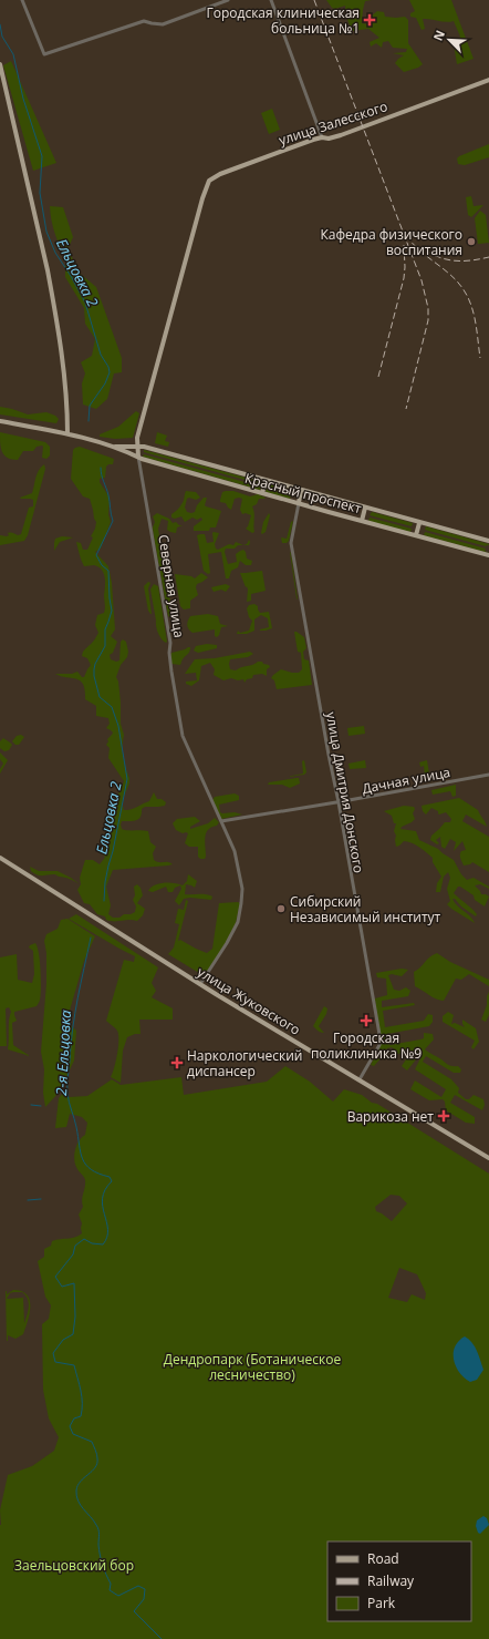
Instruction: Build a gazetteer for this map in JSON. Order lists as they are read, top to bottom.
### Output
{
  "streets": {
    "main road": [
      "улица Залесского",
      "Красный проспект",
      "Северная улица",
      "улица Жуковского"
    ],
    "street": ["Дачная улица", "улица Дмитрия Донского"]
  },
  "crossings": [
    ["улица Залесского", "Северная улица"],
    ["Красный проспект", "Северная улица"],
    ["Красный проспект", "улица Дмитрия Донского"],
    ["Северная улица", "Дачная улица"],
    ["Северная улица", "улица Жуковского"],
    ["Дачная улица", "улица Дмитрия Донского"],
    ["улица Дмитрия Донского", "улица Жуковского"]
  ],
  "water": ["Ельцовка 2", "2-я Ельцовка"],
  "parks": ["Дендропарк (Ботаническое лесничество)", "Заельцовский бор"],
  "places": {
    "health": [
      "Городская клиническая больница №1",
      "Городская поликлиника №9",
      "Наркологический диспансер",
      "Варикоза нет"
    ],
    "other": ["Кафедра физического воспитания", "Сибирский Независимый институт"]
  },
  "legend": ["Road", "Railway", "Park"],
  "north": "top left"
}
